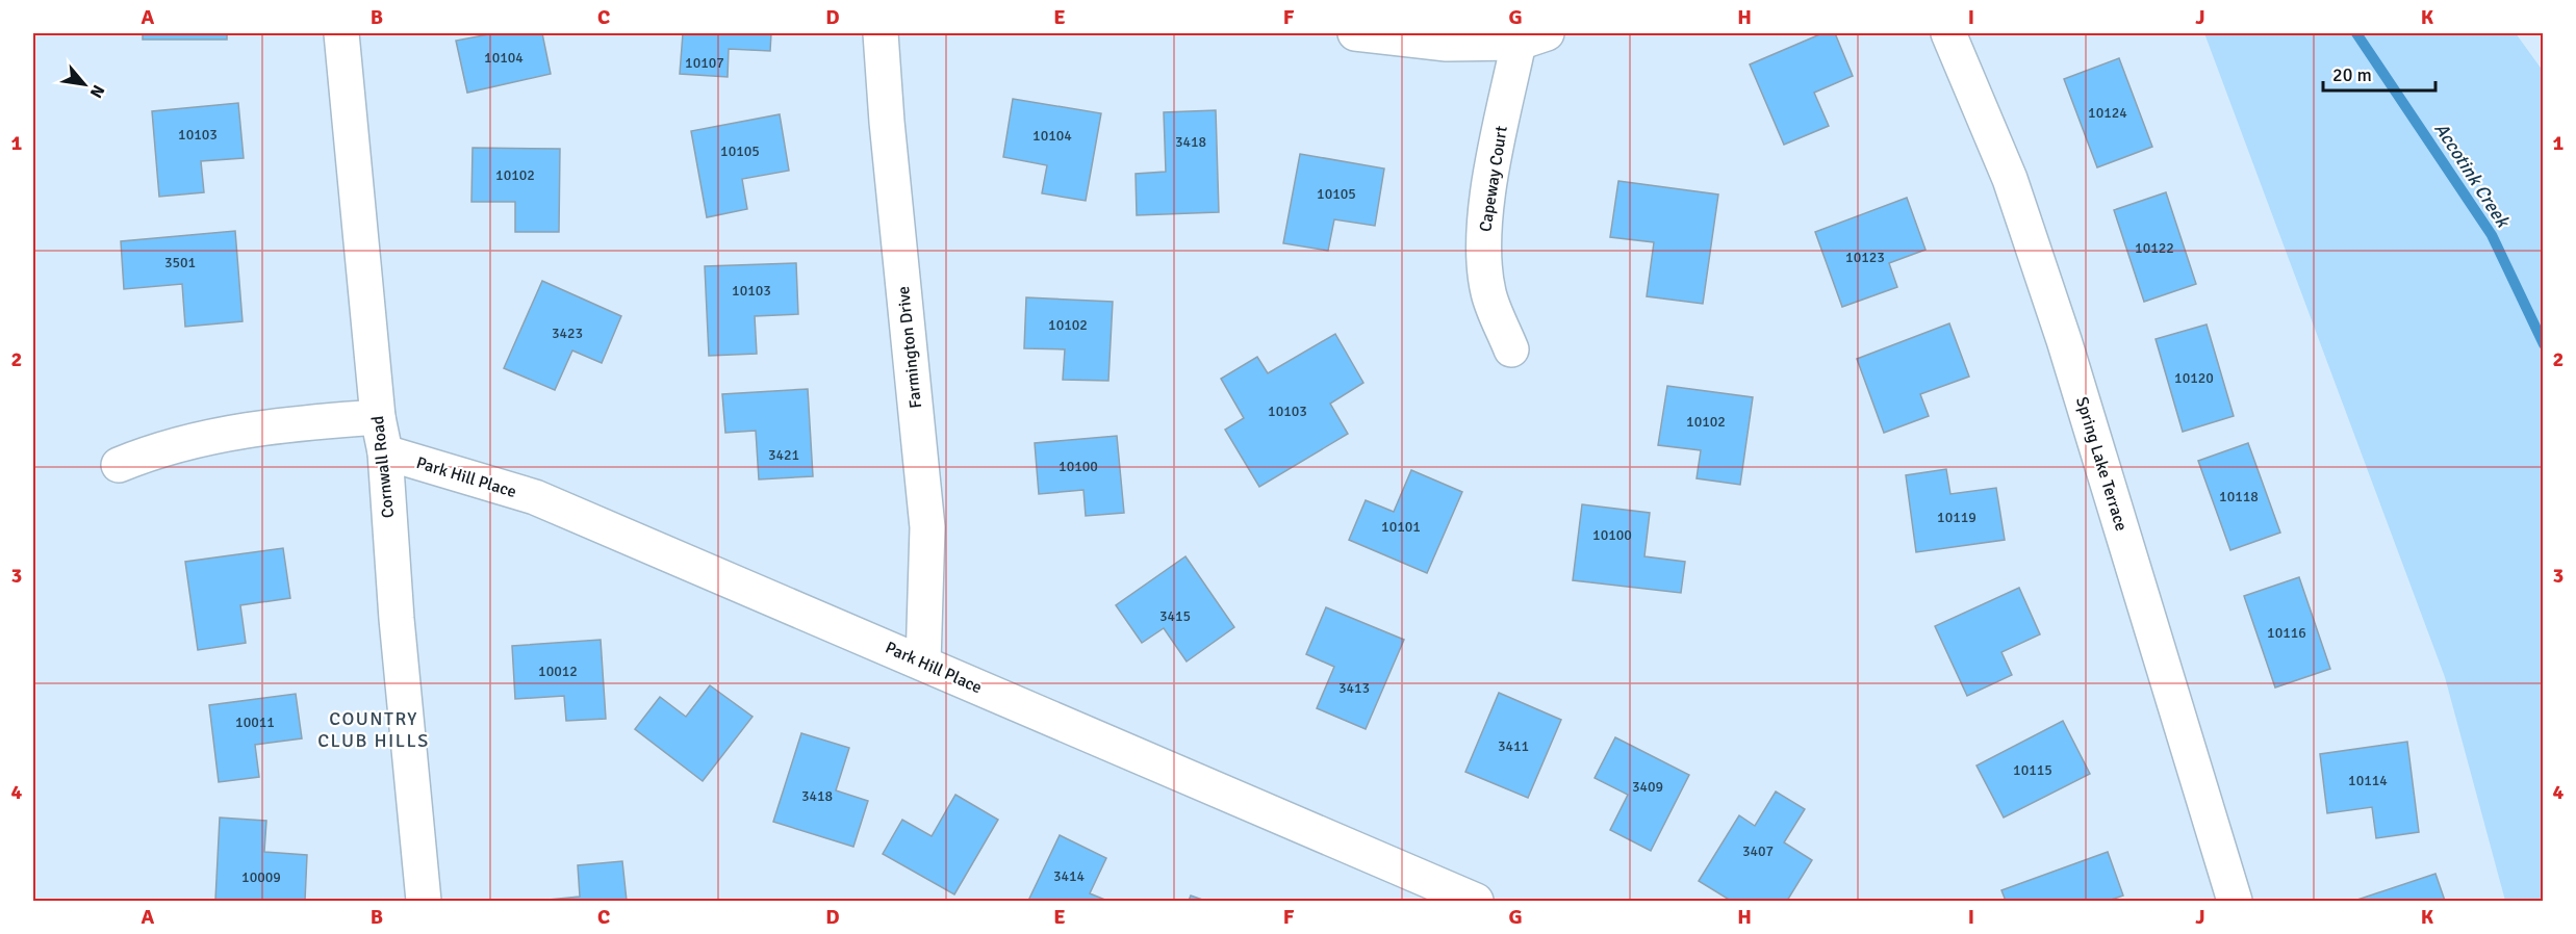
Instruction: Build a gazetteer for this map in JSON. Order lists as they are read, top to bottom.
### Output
{
  "streets": {
    "street": [
      "Capeway Court",
      "Farmington Drive",
      "Spring Lake Terrace",
      "Cornwall Road",
      "Park Hill Place"
    ]
  },
  "crossings": [
    ["Farmington Drive", "Park Hill Place"],
    ["Cornwall Road", "Park Hill Place"]
  ],
  "districts": ["COUNTRY CLUB HILLS"],
  "water": ["Accotink Creek"],
  "house_numbers": [
    "10104",
    "10107",
    "10124",
    "10103",
    "10104",
    "3418",
    "10105",
    "10102",
    "10105",
    "10122",
    "10123",
    "3501",
    "10103",
    "10102",
    "3423",
    "10120",
    "10103",
    "10102",
    "3421",
    "10100",
    "10118",
    "10119",
    "10101",
    "10100",
    "3415",
    "10116",
    "10012",
    "3413",
    "10011",
    "3411",
    "10115",
    "10114",
    "3409",
    "3418",
    "3407",
    "3414",
    "10009"
  ],
  "scale_bar": "20 m",
  "north": "bottom right",
  "grid": {
    "columns": [
      "A",
      "B",
      "C",
      "D",
      "E",
      "F",
      "G",
      "H",
      "I",
      "J",
      "K"
    ],
    "rows": [
      "1",
      "2",
      "3",
      "4"
    ]
  }
}
